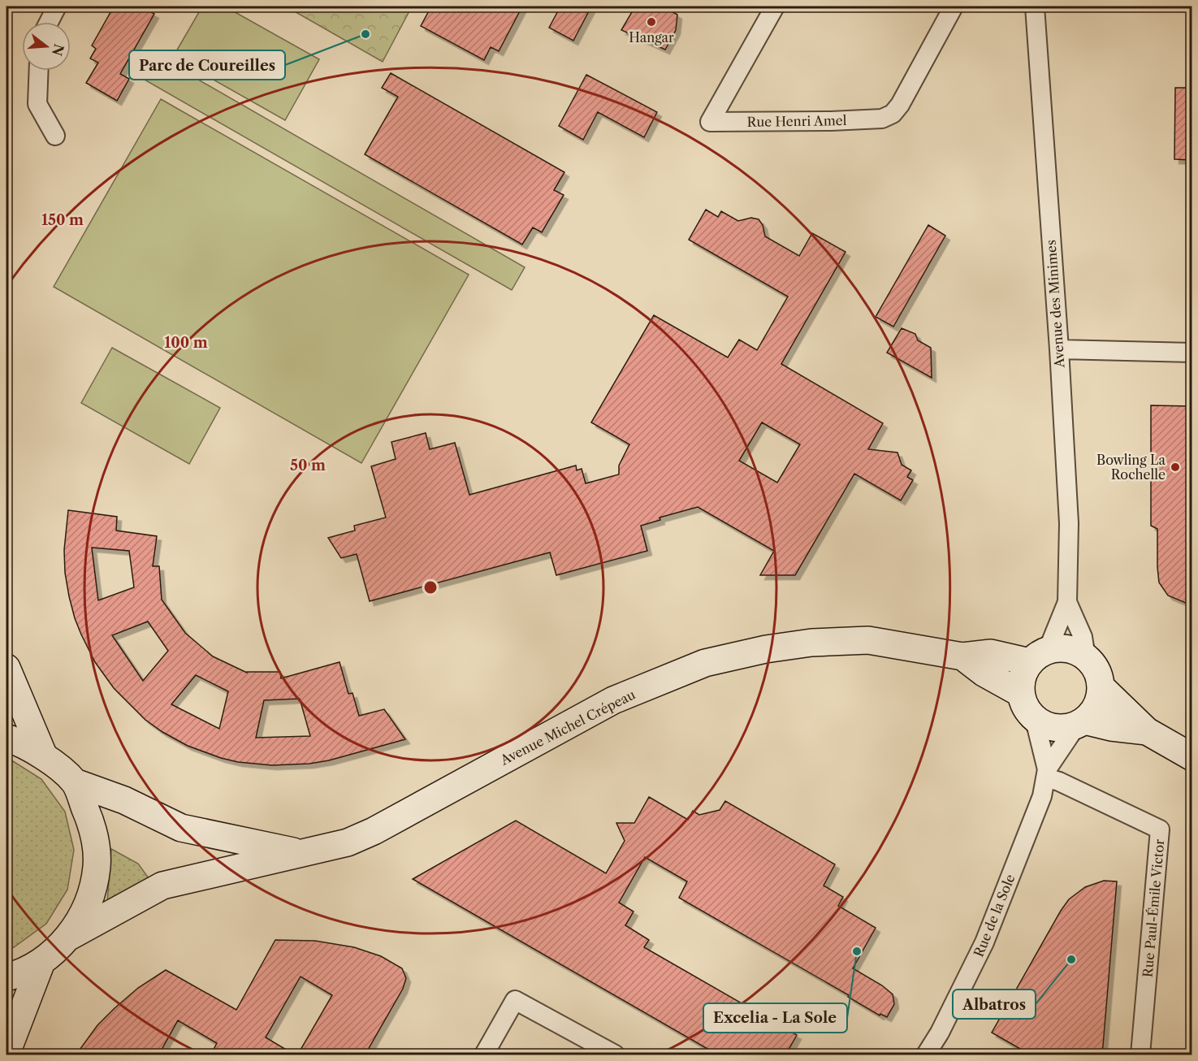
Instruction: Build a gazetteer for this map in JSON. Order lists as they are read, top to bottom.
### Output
{
  "streets": {
    "street": [
      "Rue Henri Amel",
      "Avenue des Minimes",
      "Avenue Michel Crépeau",
      "Rue Paul-Émile Victor",
      "Rue de la Sole"
    ]
  },
  "crossings": [
    ["Avenue des Minimes", "Avenue Michel Crépeau"],
    ["Avenue des Minimes", "Rue de la Sole"],
    ["Avenue Michel Crépeau", "Rue de la Sole"],
    ["Rue Paul-Émile Victor", "Rue de la Sole"]
  ],
  "places": [
    "Hangar",
    "Parc de Coureilles",
    "Bowling La Rochelle",
    "Excelia - La Sole",
    "Albatros"
  ],
  "north": "right",
  "rings": ["150 m", "100 m", "50 m"]
}
